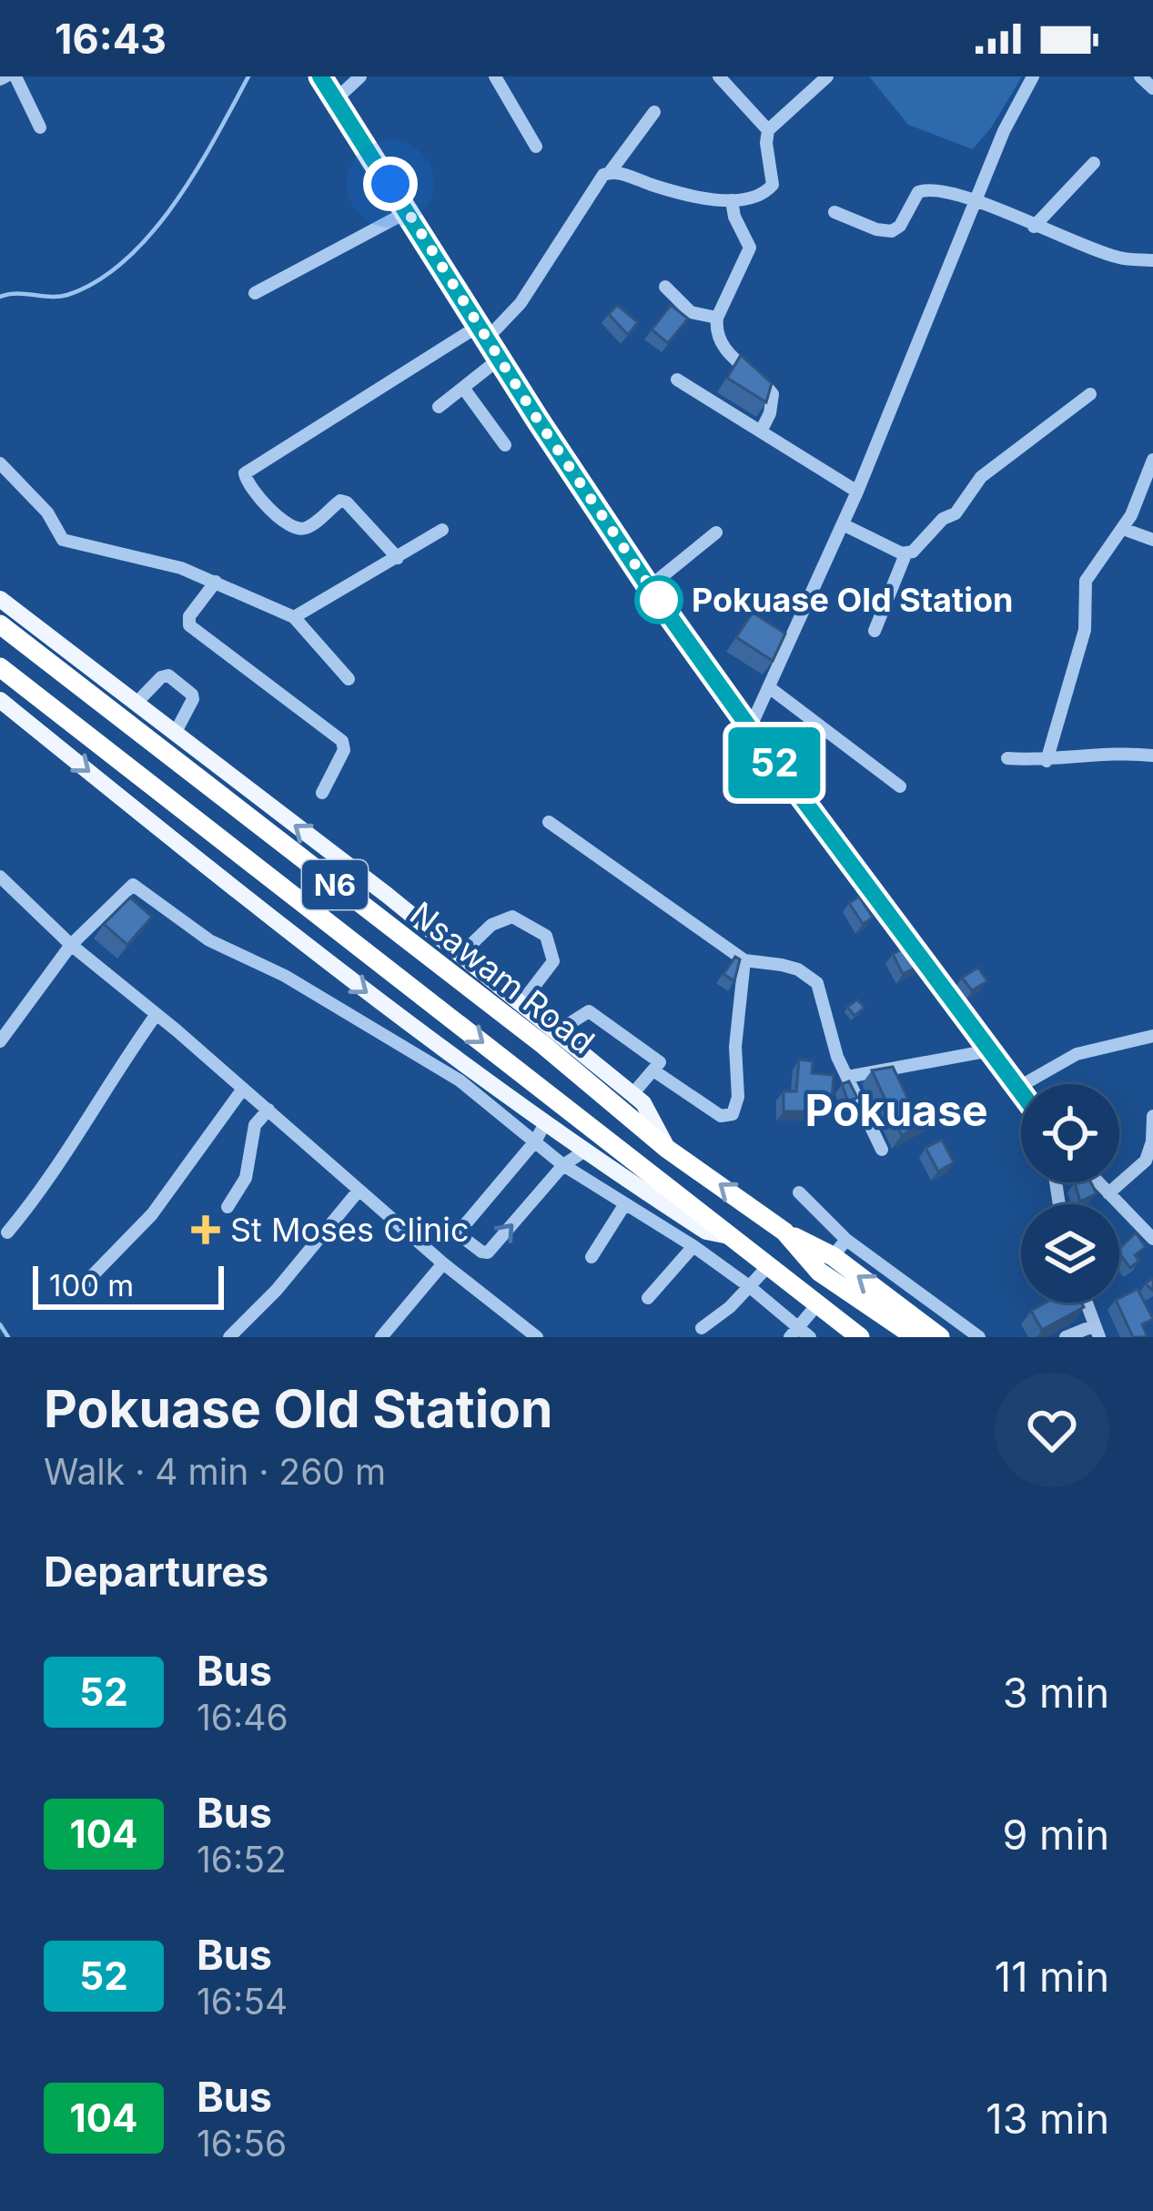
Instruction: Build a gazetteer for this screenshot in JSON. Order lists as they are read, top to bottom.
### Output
{
  "streets": {
    "highway": ["N6", "Nsawam Road"]
  },
  "districts": ["Pokuase"],
  "places": {
    "other": ["Pokuase Old Station"],
    "health": ["St Moses Clinic"]
  },
  "lines": ["bus line 52"],
  "scale_bar": "100 m",
  "page": {
    "status": "16:43",
    "on_map": "52",
    "scale": "100 m",
    "heading": [
      ["Pokuase Old Station", "Walk · 4 min · 260 m"],
      "Departures"
    ],
    "list": [
      {
        "mark": "52",
        "name": "Bus",
        "note": "16:46",
        "value": "3 min"
      },
      {
        "mark": "104",
        "name": "Bus",
        "note": "16:52",
        "value": "9 min"
      },
      {
        "mark": "52",
        "name": "Bus",
        "note": "16:54",
        "value": "11 min"
      },
      {
        "mark": "104",
        "name": "Bus",
        "note": "16:56",
        "value": "13 min"
      }
    ]
  }
}
